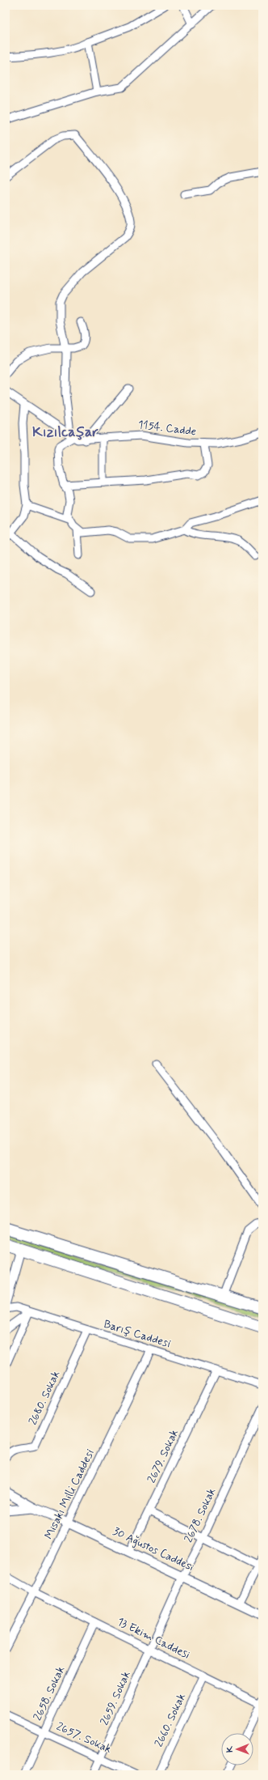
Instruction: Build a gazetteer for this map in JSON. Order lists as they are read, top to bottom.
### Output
{
  "streets": {
    "street": [
      "1154. Cadde",
      "Barış Caddesi",
      "2680. Sokak",
      "2679. Sokak",
      "Misakı Milli Caddesi",
      "2678. Sokak",
      "30 Ağustos Caddesi",
      "13 Ekim Caddesi",
      "2658. Sokak",
      "2659. Sokak",
      "2660. Sokak",
      "2657. Sokak"
    ]
  },
  "crossings": [
    ["Barış Caddesi", "2680. Sokak"],
    ["Barış Caddesi", "2679. Sokak"],
    ["Barış Caddesi", "Misakı Milli Caddesi"],
    ["2679. Sokak", "30 Ağustos Caddesi"],
    ["Misakı Milli Caddesi", "30 Ağustos Caddesi"],
    ["Misakı Milli Caddesi", "13 Ekim Caddesi"],
    ["2678. Sokak", "30 Ağustos Caddesi"],
    ["2678. Sokak", "13 Ekim Caddesi"],
    ["2678. Sokak", "2659. Sokak"],
    ["13 Ekim Caddesi", "2658. Sokak"],
    ["13 Ekim Caddesi", "2659. Sokak"],
    ["13 Ekim Caddesi", "2660. Sokak"],
    ["2658. Sokak", "2657. Sokak"],
    ["2659. Sokak", "2657. Sokak"]
  ],
  "districts": ["Kızılcaşar"],
  "north": "left"
}
